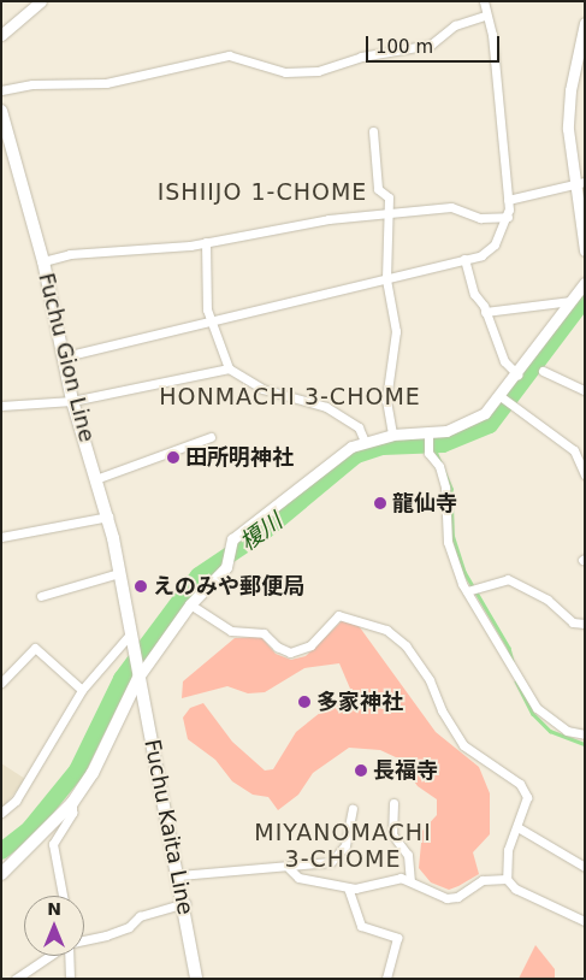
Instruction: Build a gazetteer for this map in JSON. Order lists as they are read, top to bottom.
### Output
{
  "streets": {
    "main road": ["Fuchu Gion Line", "Fuchu Kaita Line"]
  },
  "crossings": [
    ["Fuchu Gion Line", "Fuchu Kaita Line"]
  ],
  "districts": ["ISHIIJO 1-CHOME", "HONMACHI 3-CHOME", "MIYANOMACHI 3-CHOME"],
  "water": ["榎川"],
  "places": [
    "田所明神社",
    "龍仙寺",
    "えのみや郵便局",
    "多家神社",
    "長福寺"
  ],
  "scale_bar": "100 m",
  "north": "top"
}
